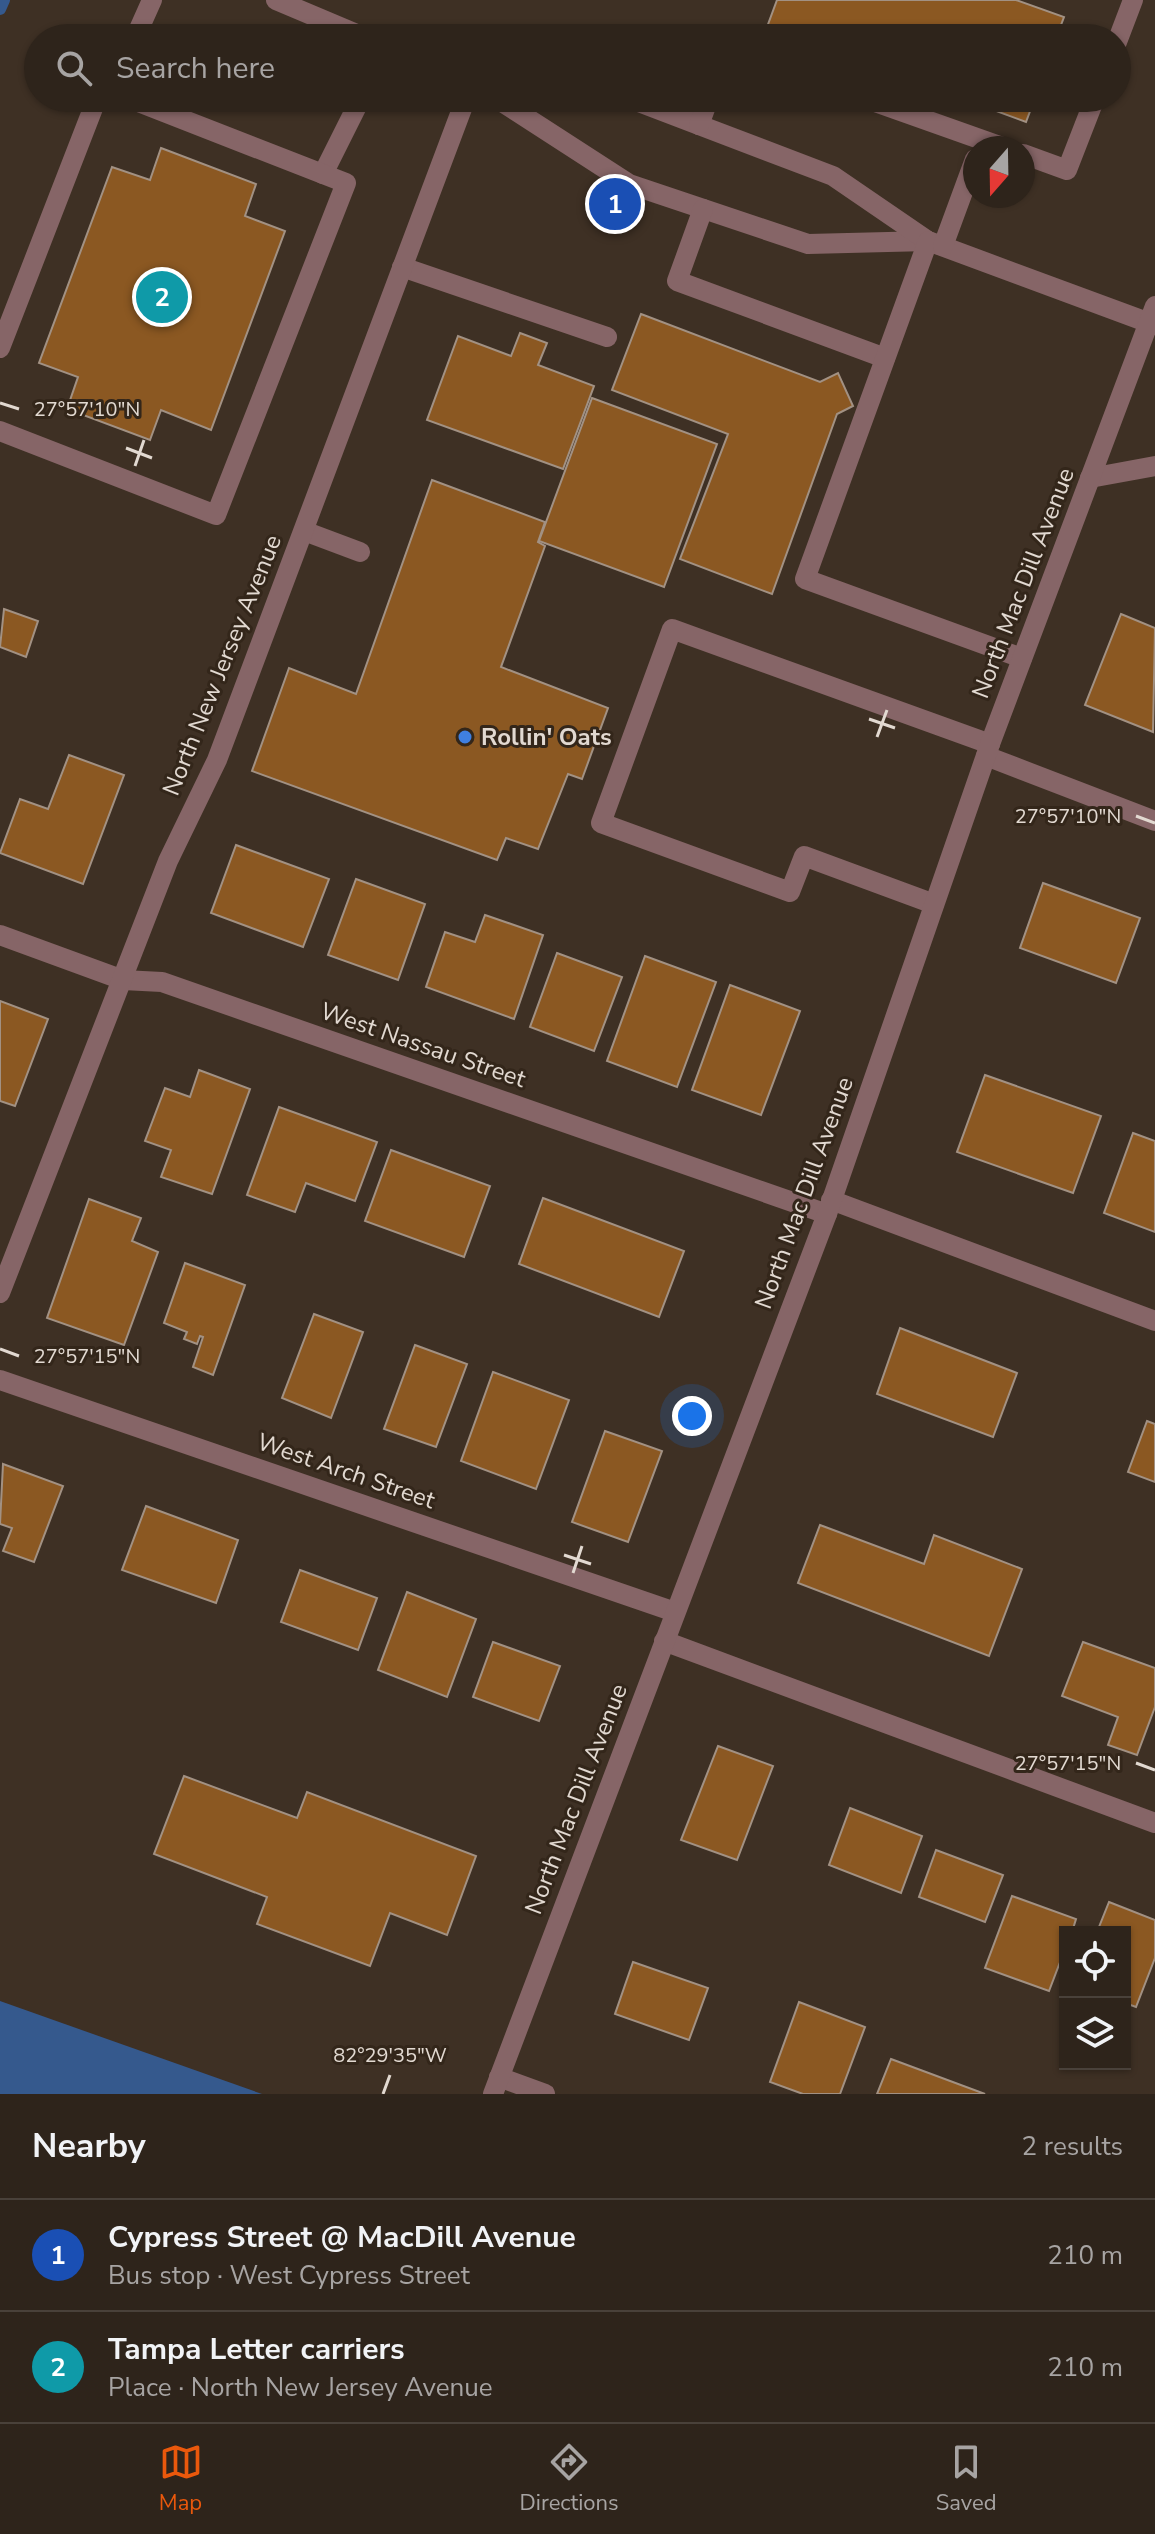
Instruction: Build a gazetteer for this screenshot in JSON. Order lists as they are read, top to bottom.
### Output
{
  "streets": {
    "street": [
      "North Mac Dill Avenue",
      "North New Jersey Avenue",
      "West Nassau Street",
      "West Arch Street"
    ]
  },
  "crossings": [
    ["North Mac Dill Avenue", "West Nassau Street"],
    ["North Mac Dill Avenue", "West Arch Street"],
    ["North New Jersey Avenue", "West Nassau Street"]
  ],
  "places": ["Rollin' Oats"],
  "north": "bottom",
  "page": {
    "search": "Search here",
    "pins": ["1", "2"],
    "heading": ["Nearby", "2 results"],
    "list": [
      {
        "mark": "1",
        "name": "Cypress Street @ MacDill Avenue",
        "note": "Bus stop · West Cypress Street",
        "value": "210 m"
      },
      {
        "mark": "2",
        "name": "Tampa Letter carriers",
        "note": "Place · North New Jersey Avenue",
        "value": "210 m"
      }
    ],
    "nav": ["Map", "Directions", "Saved"]
  },
  "coordinates": ["27°57'10\"N", "27°57'15\"N", "82°29'35\"W"]
}
